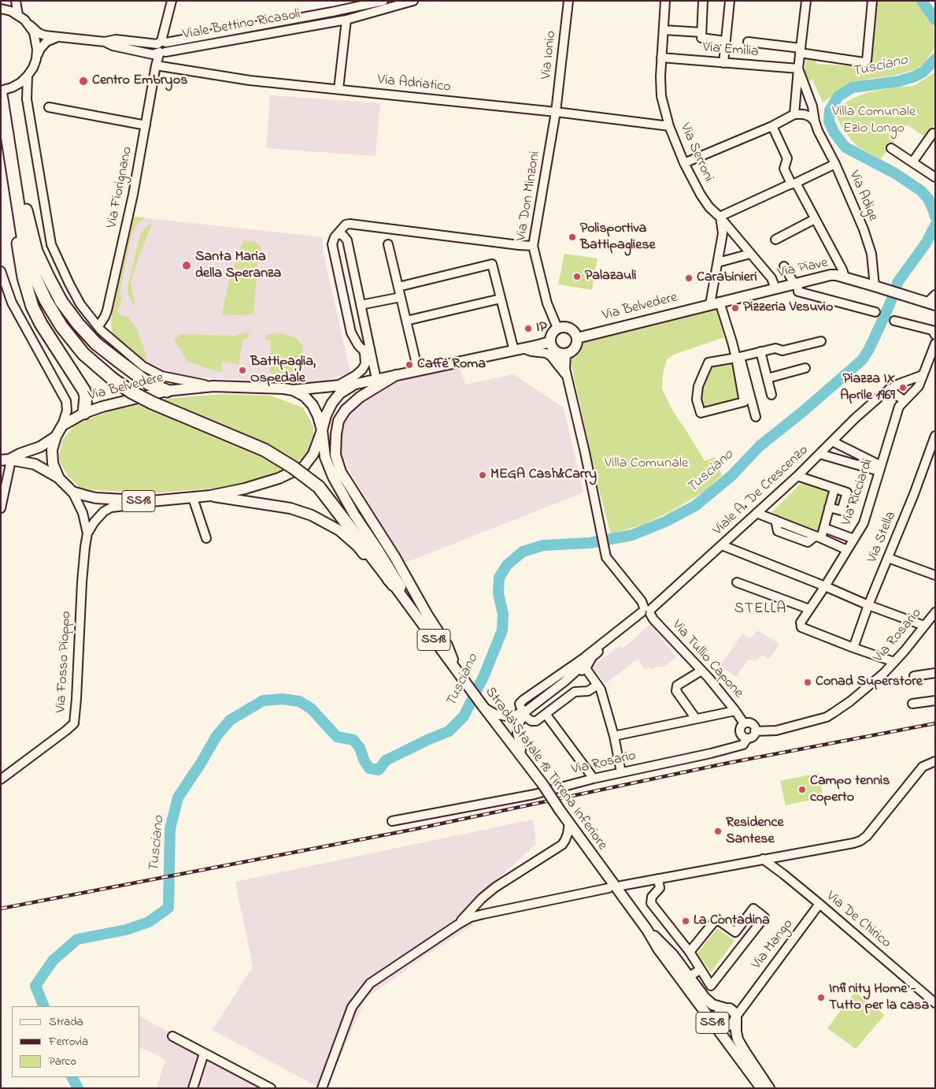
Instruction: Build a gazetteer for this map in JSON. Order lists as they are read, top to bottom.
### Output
{
  "streets": {
    "main road": [
      "Via Piave",
      "Via Belvedere",
      "SS18",
      "Strada Statale 18 Tirrena Inferiore"
    ],
    "street": [
      "Viale Bettino Ricasoli",
      "Via Emilia",
      "Via Ionio",
      "Via Adriatico",
      "Via Serroni",
      "Via Fiorignano",
      "Via Don Minzoni",
      "Via Adige",
      "Viale A. De Crescenzo",
      "Via Ricciardi",
      "Via Stella",
      "Via Rosario",
      "Via Tullio Capone",
      "Via Fosso Pioppo",
      "Via De Chirico",
      "Via Mango"
    ]
  },
  "crossings": [
    ["Viale Bettino Ricasoli", "Via Fiorignano"],
    ["Via Emilia", "Via Serroni"],
    ["Via Emilia", "Via Adige"],
    ["Via Ionio", "Via Adriatico"],
    ["Via Ionio", "Via Don Minzoni"],
    ["Via Adriatico", "Via Serroni"],
    ["Via Adriatico", "Via Fiorignano"],
    ["Via Adriatico", "Via Don Minzoni"],
    ["Via Serroni", "Via Piave"],
    ["Via Don Minzoni", "Via Belvedere"],
    ["Via Adige", "Via Piave"],
    ["Via Piave", "Via Belvedere"],
    ["Via Belvedere", "Strada Statale 18 Tirrena Inferiore"],
    ["Viale A. De Crescenzo", "Via Tullio Capone"],
    ["Viale A. De Crescenzo", "Strada Statale 18 Tirrena Inferiore"],
    ["Via Ricciardi", "Via Stella"],
    ["SS18", "Strada Statale 18 Tirrena Inferiore"],
    ["SS18", "Via Mango"],
    ["Via Rosario", "Via Tullio Capone"],
    ["Strada Statale 18 Tirrena Inferiore", "Via Mango"],
    ["Via De Chirico", "Via Mango"]
  ],
  "districts": ["STELLA"],
  "water": ["Tusciano"],
  "parks": ["Villa Comunale Ezio Longo", "Villa Comunale"],
  "places": [
    "Centro Embryos",
    "Polisportiva Battipagliese",
    "Santa Maria della Speranza",
    "Palazauli",
    "Carabinieri",
    "Pizzeria Vesuvio",
    "IP",
    "Caffè Roma",
    "Battipaglia, Ospedale",
    "Piazza IX Aprile 1969",
    "MEGA Cash&Carry",
    "Conad Superstore",
    "Campo tennis coperto",
    "Residence Santese",
    "La Contadina",
    "Infinity Home - Tutto per la casa"
  ],
  "legend": ["Strada", "Ferrovia", "Parco"]
}
